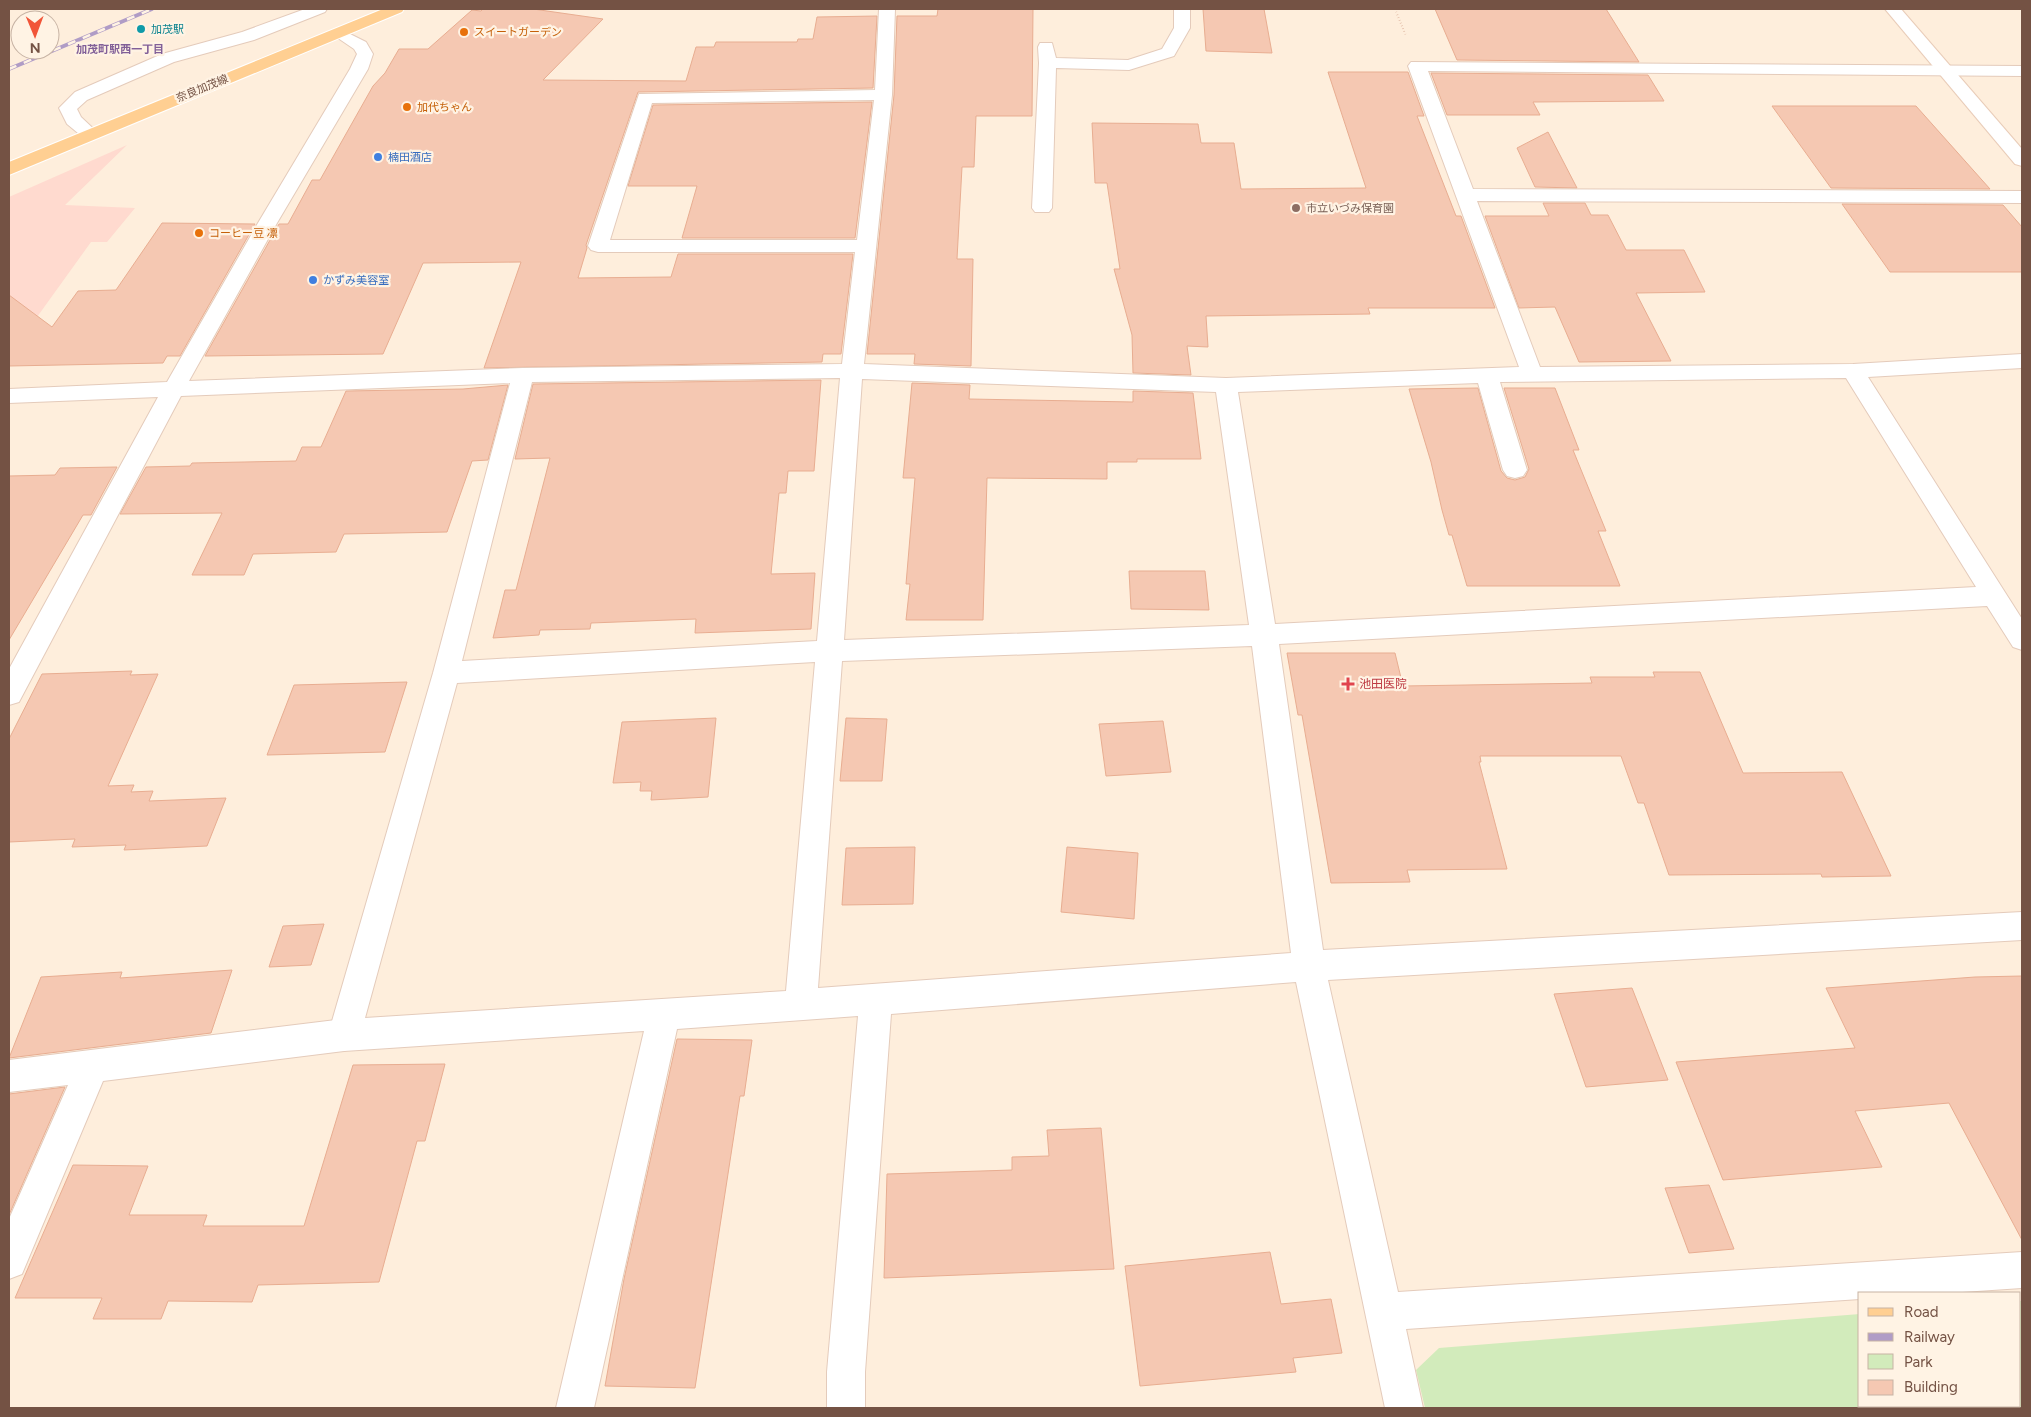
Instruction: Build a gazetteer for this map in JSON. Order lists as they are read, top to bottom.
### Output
{
  "streets": {
    "main road": ["奈良加茂線"]
  },
  "districts": ["加茂町駅西一丁目"],
  "places": {
    "other": [
      "加茂駅",
      "スイートガーデン",
      "加代ちゃん",
      "楠田酒店",
      "市立いづみ保育園",
      "コーヒー豆 凛",
      "かずみ美容室"
    ],
    "health": ["池田医院"]
  },
  "legend": [
    "Road",
    "Railway",
    "Park",
    "Building"
  ],
  "north": "bottom"
}
